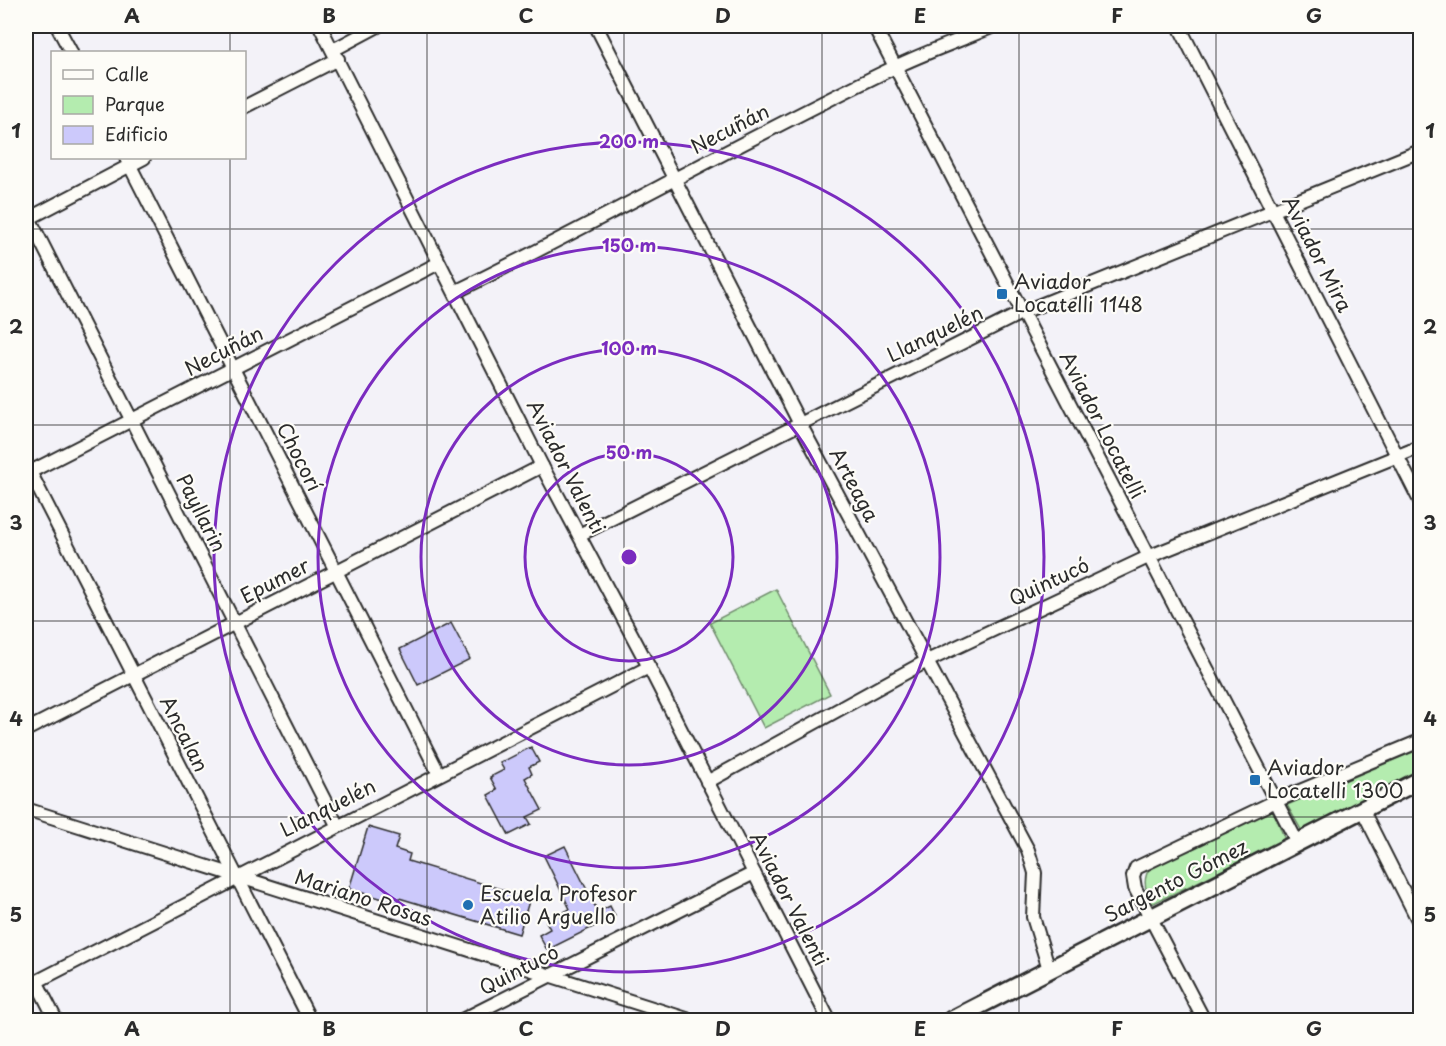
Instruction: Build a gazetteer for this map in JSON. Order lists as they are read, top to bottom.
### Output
{
  "streets": {
    "main road": ["Sargento Gómez"],
    "street": [
      "Necuñán",
      "Aviador Mira",
      "Llanquelén",
      "Aviador Locatelli",
      "Chocorí",
      "Aviador Valenti",
      "Arteaga",
      "Payllarin",
      "Epumer",
      "Quintucó",
      "Ancalan",
      "Mariano Rosas"
    ]
  },
  "crossings": [
    ["Necuñán", "Aviador Locatelli"],
    ["Necuñán", "Chocorí"],
    ["Necuñán", "Aviador Valenti"],
    ["Necuñán", "Arteaga"],
    ["Necuñán", "Payllarin"],
    ["Necuñán", "Ancalan"],
    ["Aviador Mira", "Llanquelén"],
    ["Aviador Mira", "Quintucó"],
    ["Llanquelén", "Aviador Locatelli"],
    ["Llanquelén", "Chocorí"],
    ["Llanquelén", "Aviador Valenti"],
    ["Llanquelén", "Arteaga"],
    ["Llanquelén", "Payllarin"],
    ["Llanquelén", "Ancalan"],
    ["Llanquelén", "Mariano Rosas"],
    ["Aviador Locatelli", "Quintucó"],
    ["Aviador Locatelli", "Sargento Gómez"],
    ["Chocorí", "Epumer"],
    ["Aviador Valenti", "Epumer"],
    ["Aviador Valenti", "Quintucó"],
    ["Arteaga", "Quintucó"],
    ["Arteaga", "Sargento Gómez"],
    ["Payllarin", "Epumer"],
    ["Epumer", "Ancalan"],
    ["Quintucó", "Mariano Rosas"],
    ["Ancalan", "Mariano Rosas"]
  ],
  "places": {
    "transit": ["Aviador Locatelli 1148", "Aviador Locatelli 1300"],
    "other": ["Escuela Profesor Atilio Arguello"]
  },
  "legend": ["Calle", "Parque", "Edificio"],
  "grid": {
    "columns": [
      "A",
      "B",
      "C",
      "D",
      "E",
      "F",
      "G"
    ],
    "rows": [
      "1",
      "2",
      "3",
      "4",
      "5"
    ]
  },
  "rings": [
    "200 m",
    "150 m",
    "100 m",
    "50 m"
  ]
}
